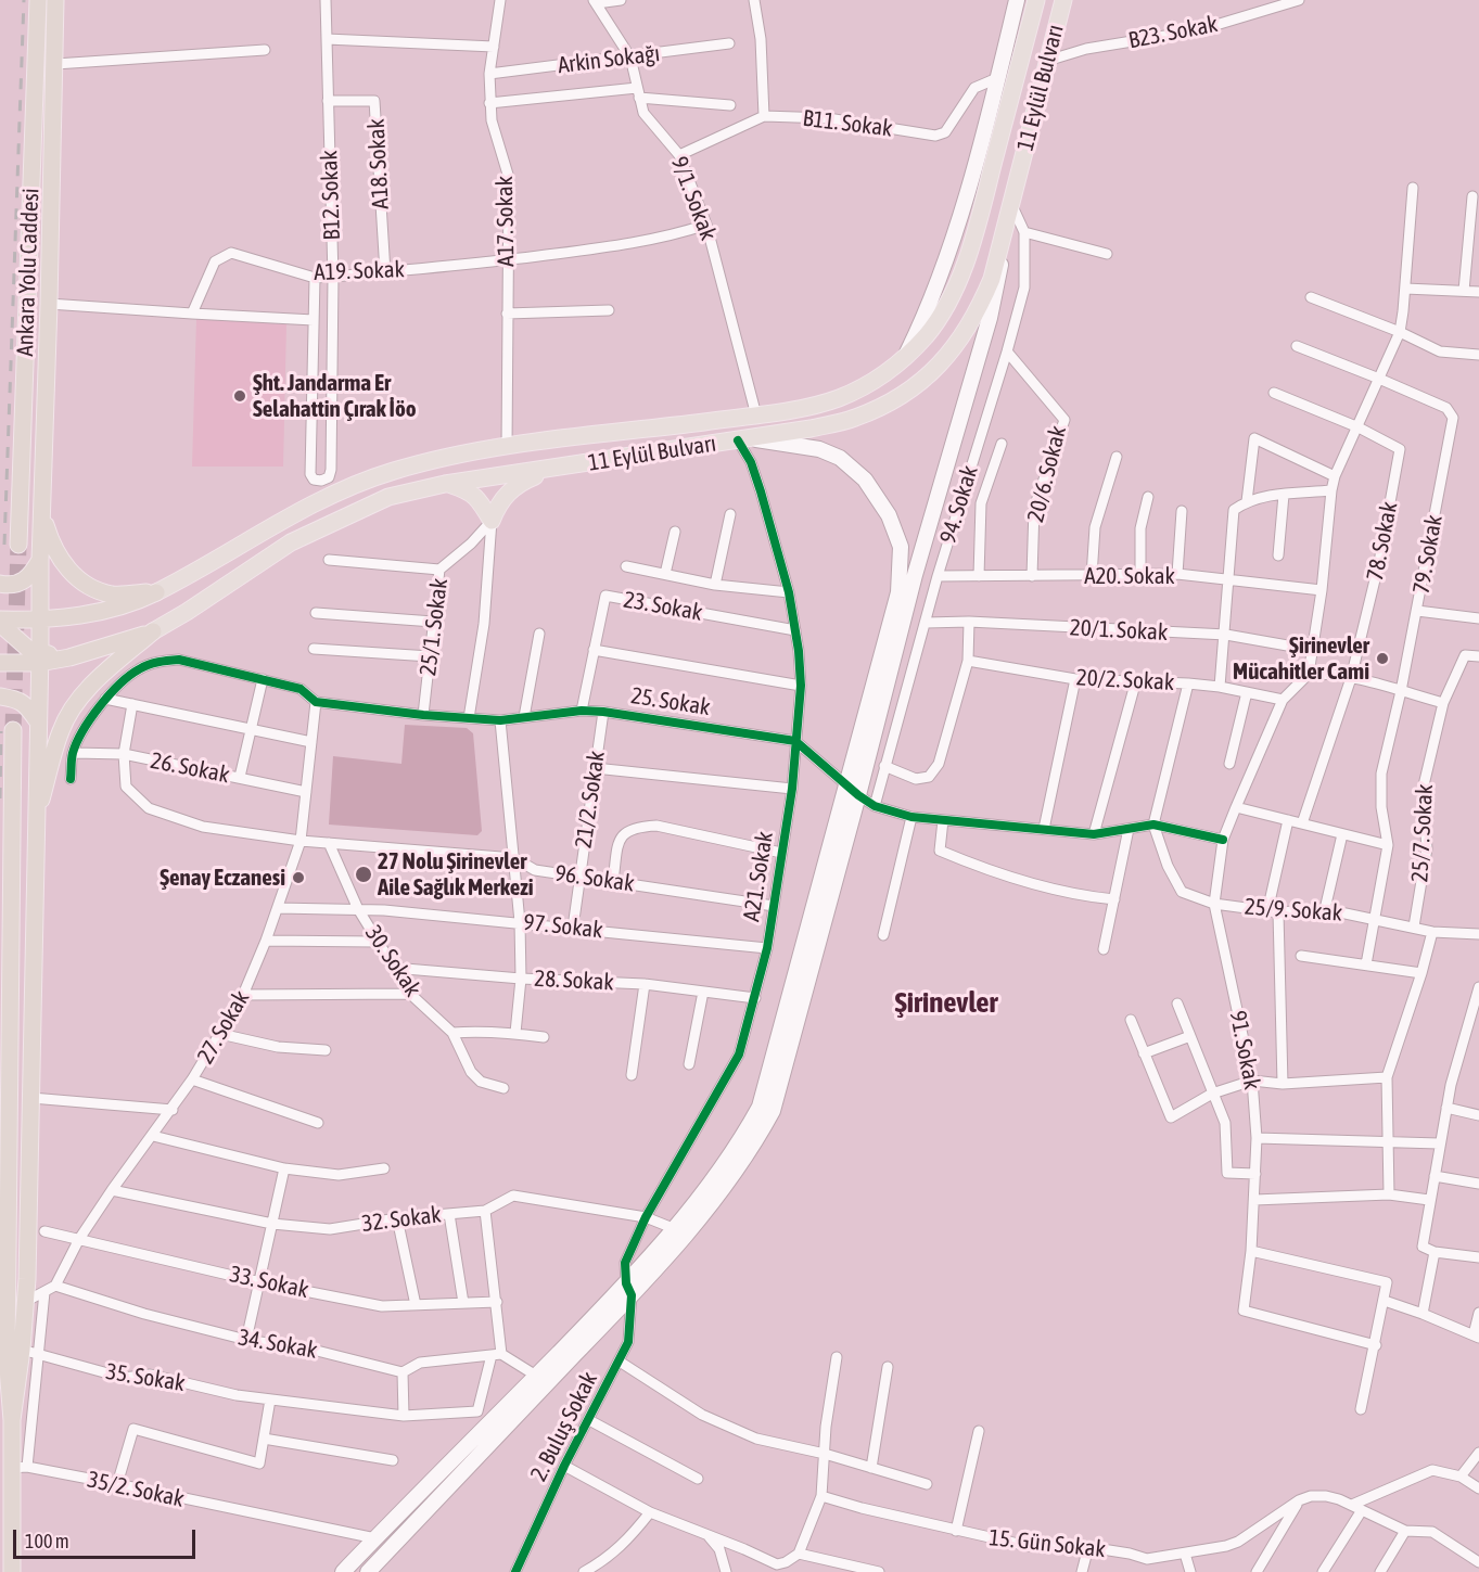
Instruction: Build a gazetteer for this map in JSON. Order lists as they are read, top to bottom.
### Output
{
  "streets": {
    "highway": ["Ankara Yolu Caddesi"],
    "main road": ["11 Eylül Bulvarı"],
    "street": [
      "B23. Sokak",
      "Arkin Sokağı",
      "B11. Sokak",
      "A18. Sokak",
      "B12. Sokak",
      "9/1. Sokak",
      "A17. Sokak",
      "A19. Sokak",
      "20/6. Sokak",
      "94. Sokak",
      "78. Sokak",
      "79. Sokak",
      "A20. Sokak",
      "23. Sokak",
      "25/1. Sokak",
      "20/1. Sokak",
      "20/2. Sokak",
      "25. Sokak",
      "26. Sokak",
      "21/2. Sokak",
      "25/7. Sokak",
      "A21. Sokak",
      "96. Sokak",
      "25/9. Sokak",
      "97. Sokak",
      "30. Sokak",
      "28. Sokak",
      "27. Sokak",
      "91. Sokak",
      "32. Sokak",
      "33. Sokak",
      "34. Sokak",
      "35. Sokak",
      "2. Buluş Sokak",
      "35/2. Sokak",
      "15. Gün Sokak"
    ]
  },
  "crossings": [
    ["B23. Sokak", "11 Eylül Bulvarı"],
    ["Arkin Sokağı", "9/1. Sokak"],
    ["Arkin Sokağı", "A17. Sokak"],
    ["11 Eylül Bulvarı", "9/1. Sokak"],
    ["11 Eylül Bulvarı", "A17. Sokak"],
    ["11 Eylül Bulvarı", "94. Sokak"],
    ["11 Eylül Bulvarı", "A21. Sokak"],
    ["B11. Sokak", "9/1. Sokak"],
    ["A18. Sokak", "B12. Sokak"],
    ["A18. Sokak", "A19. Sokak"],
    ["B12. Sokak", "A19. Sokak"],
    ["9/1. Sokak", "A19. Sokak"],
    ["A17. Sokak", "A19. Sokak"],
    ["20/6. Sokak", "94. Sokak"],
    ["20/6. Sokak", "A20. Sokak"],
    ["94. Sokak", "A20. Sokak"],
    ["94. Sokak", "20/1. Sokak"],
    ["79. Sokak", "25/9. Sokak"],
    ["23. Sokak", "25. Sokak"],
    ["23. Sokak", "A21. Sokak"],
    ["25/1. Sokak", "25. Sokak"],
    ["25. Sokak", "26. Sokak"],
    ["25. Sokak", "21/2. Sokak"],
    ["25. Sokak", "A21. Sokak"],
    ["25. Sokak", "27. Sokak"],
    ["26. Sokak", "96. Sokak"],
    ["26. Sokak", "27. Sokak"],
    ["21/2. Sokak", "96. Sokak"],
    ["21/2. Sokak", "97. Sokak"],
    ["25/7. Sokak", "25/9. Sokak"],
    ["A21. Sokak", "96. Sokak"],
    ["A21. Sokak", "97. Sokak"],
    ["A21. Sokak", "28. Sokak"],
    ["A21. Sokak", "32. Sokak"],
    ["A21. Sokak", "2. Buluş Sokak"],
    ["96. Sokak", "30. Sokak"],
    ["96. Sokak", "27. Sokak"],
    ["25/9. Sokak", "91. Sokak"],
    ["97. Sokak", "30. Sokak"],
    ["97. Sokak", "27. Sokak"],
    ["30. Sokak", "28. Sokak"],
    ["27. Sokak", "32. Sokak"],
    ["27. Sokak", "33. Sokak"],
    ["27. Sokak", "34. Sokak"]
  ],
  "districts": ["Şirinevler"],
  "places": [
    "Şht. Jandarma Er Selahattin Çırak İöo",
    "Şirinevler Mücahitler Cami",
    "27 Nolu Şirinevler Aile Sağlık Merkezi",
    "Şenay Eczanesi"
  ],
  "scale_bar": "100 m"
}
